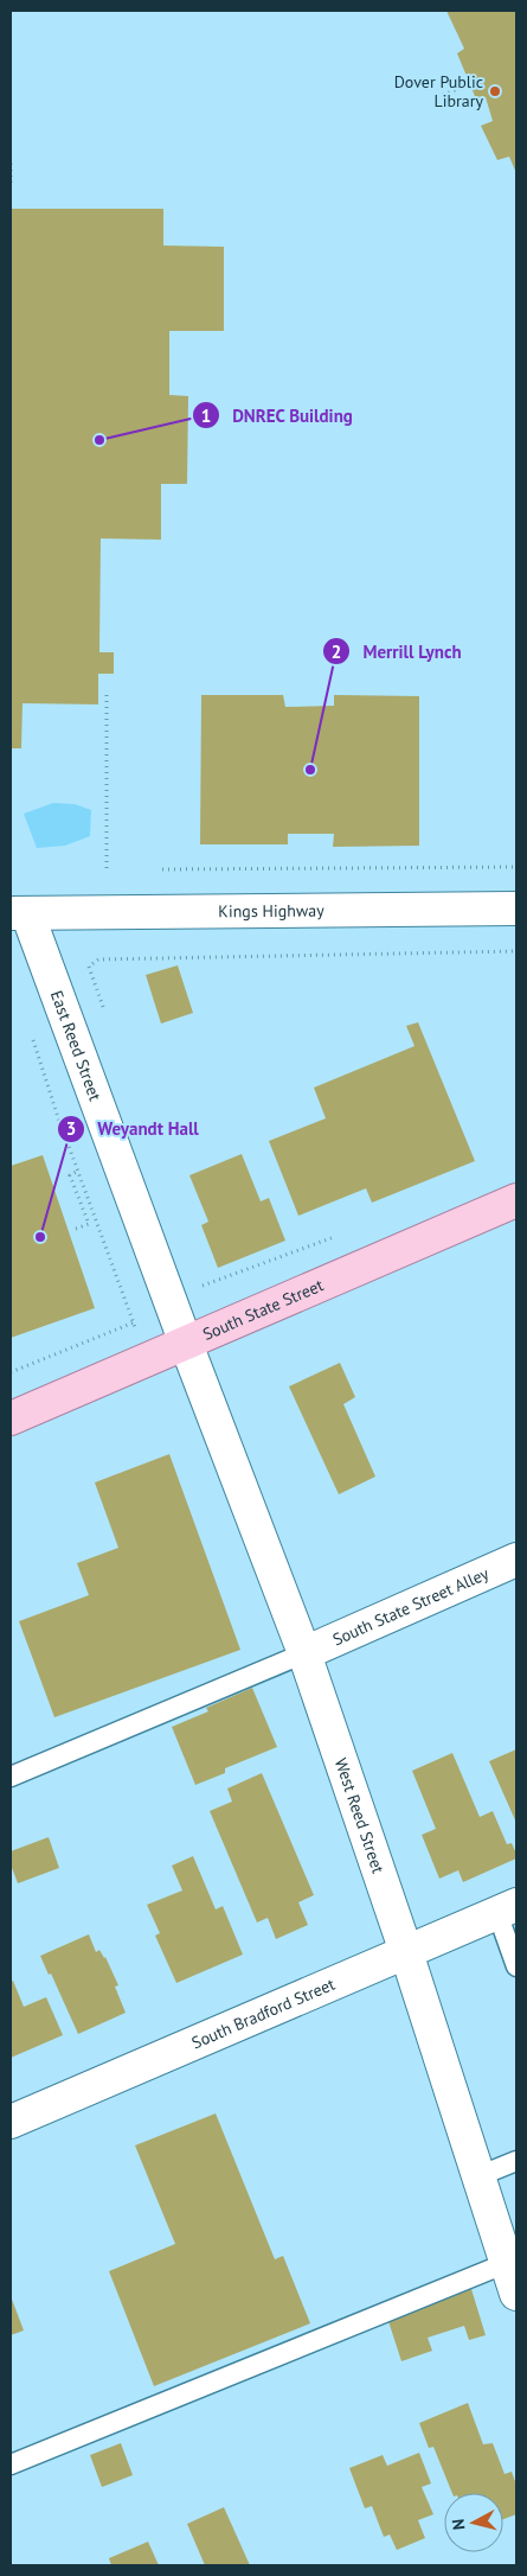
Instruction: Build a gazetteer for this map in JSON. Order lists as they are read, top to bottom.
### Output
{
  "streets": {
    "main road": ["South State Street"],
    "street": [
      "Kings Highway",
      "East Reed Street",
      "South State Street Alley",
      "West Reed Street",
      "South Bradford Street"
    ]
  },
  "crossings": [
    ["Kings Highway", "East Reed Street"],
    ["East Reed Street", "South State Street"],
    ["East Reed Street", "West Reed Street"],
    ["South State Street", "West Reed Street"],
    ["South State Street Alley", "West Reed Street"],
    ["West Reed Street", "South Bradford Street"]
  ],
  "places": [
    "Dover Public Library",
    "DNREC Building",
    "Merrill Lynch",
    "Weyandt Hall"
  ],
  "north": "left"
}
